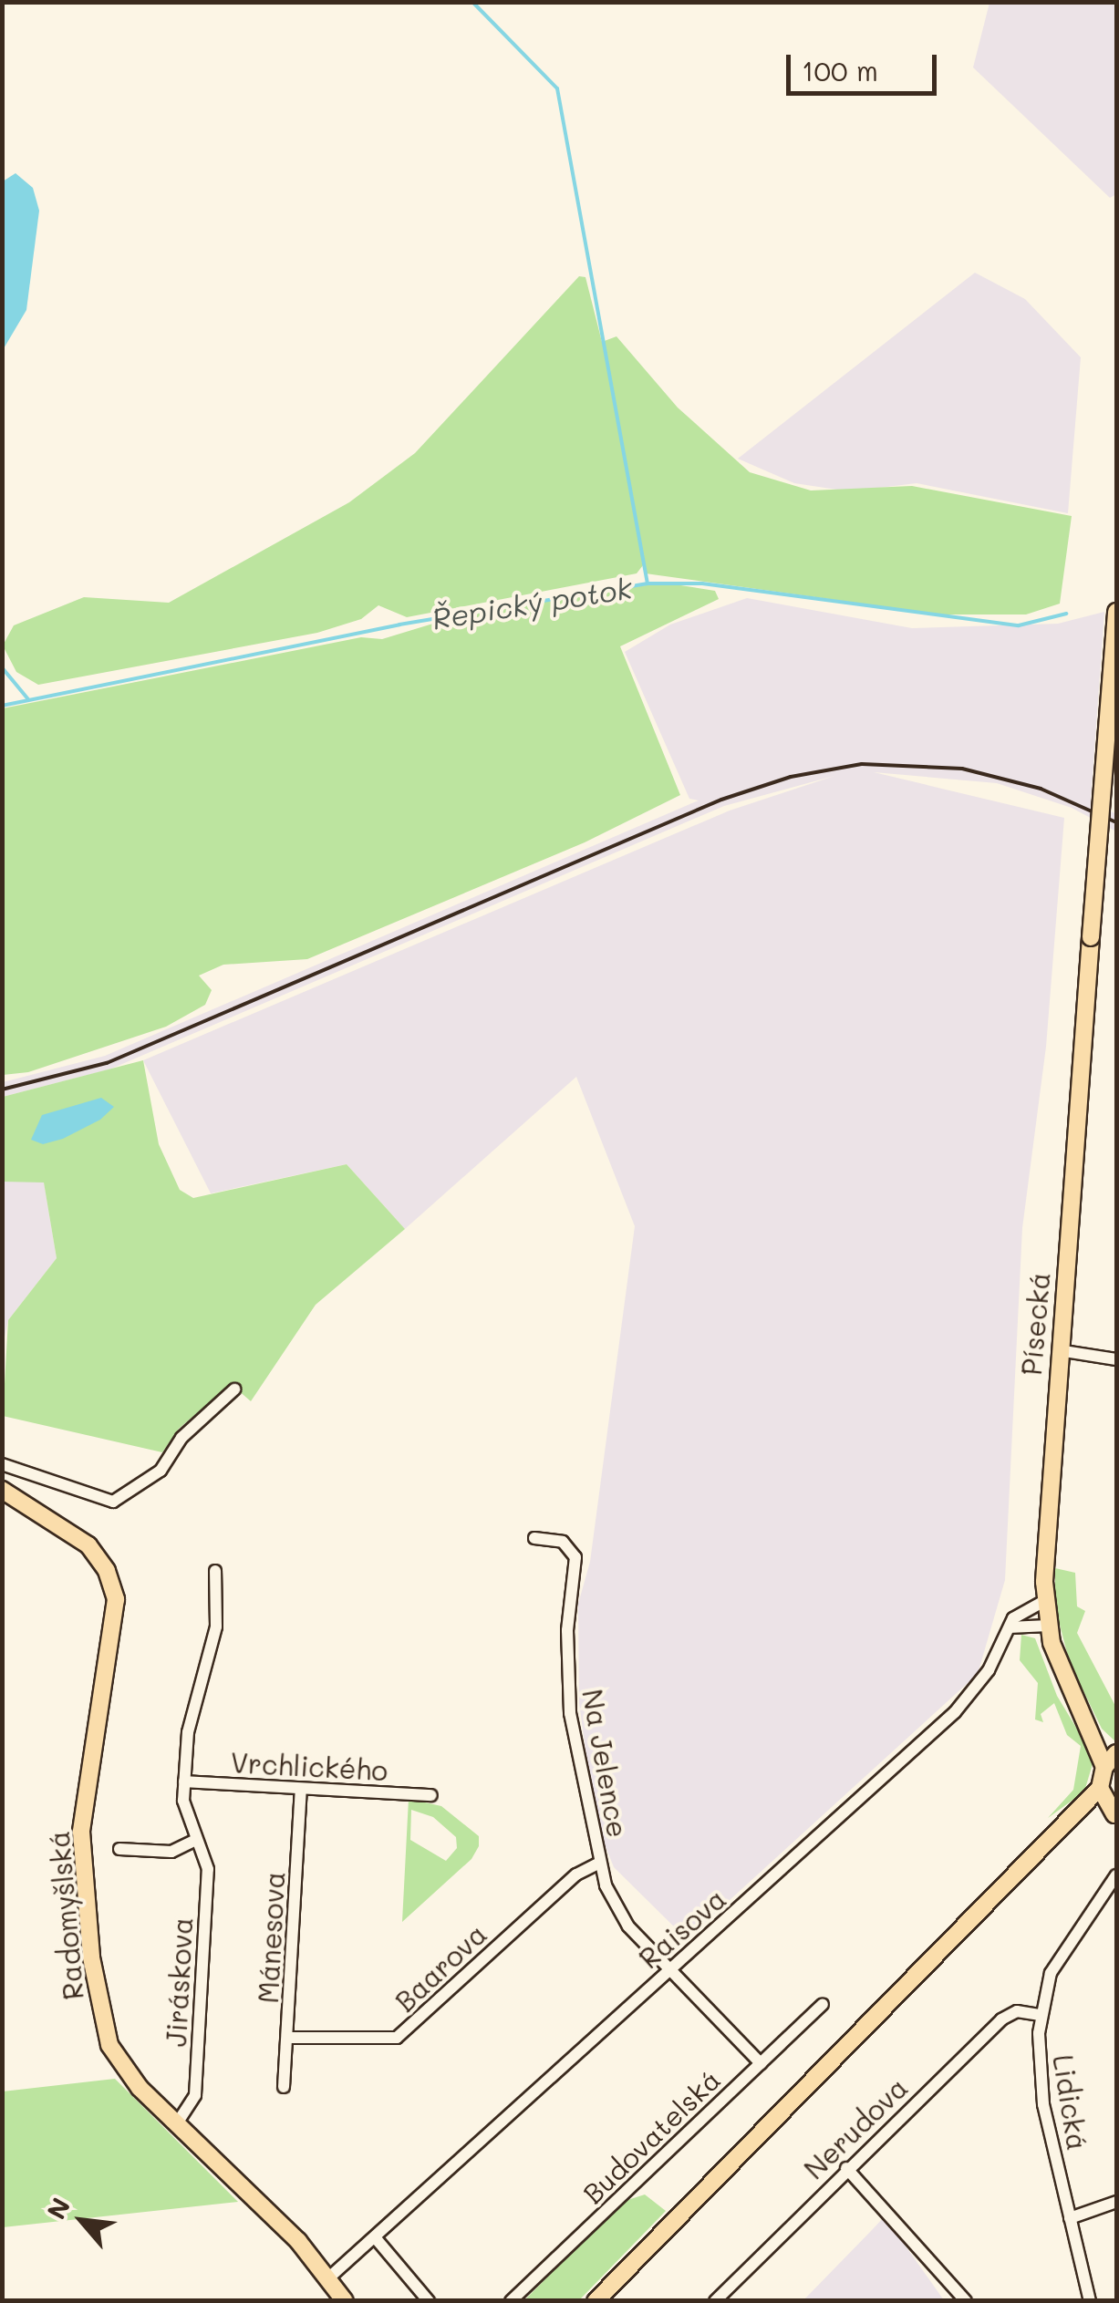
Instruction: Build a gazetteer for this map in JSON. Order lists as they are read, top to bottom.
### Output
{
  "streets": {
    "main road": ["Písecká", "Radomyšlská"],
    "street": [
      "Na Jelence",
      "Vrchlického",
      "Raisova",
      "Mánesova",
      "Baarova",
      "Jiráskova",
      "Lidická",
      "Nerudova",
      "Budovatelská"
    ]
  },
  "crossings": [
    ["Písecká", "Raisova"],
    ["Na Jelence", "Raisova"],
    ["Na Jelence", "Baarova"],
    ["Na Jelence", "Budovatelská"],
    ["Vrchlického", "Mánesova"],
    ["Vrchlického", "Jiráskova"],
    ["Radomyšlská", "Raisova"],
    ["Radomyšlská", "Jiráskova"],
    ["Mánesova", "Baarova"],
    ["Lidická", "Nerudova"]
  ],
  "water": ["Řepický potok"],
  "scale_bar": "100 m",
  "north": "top left"
}
